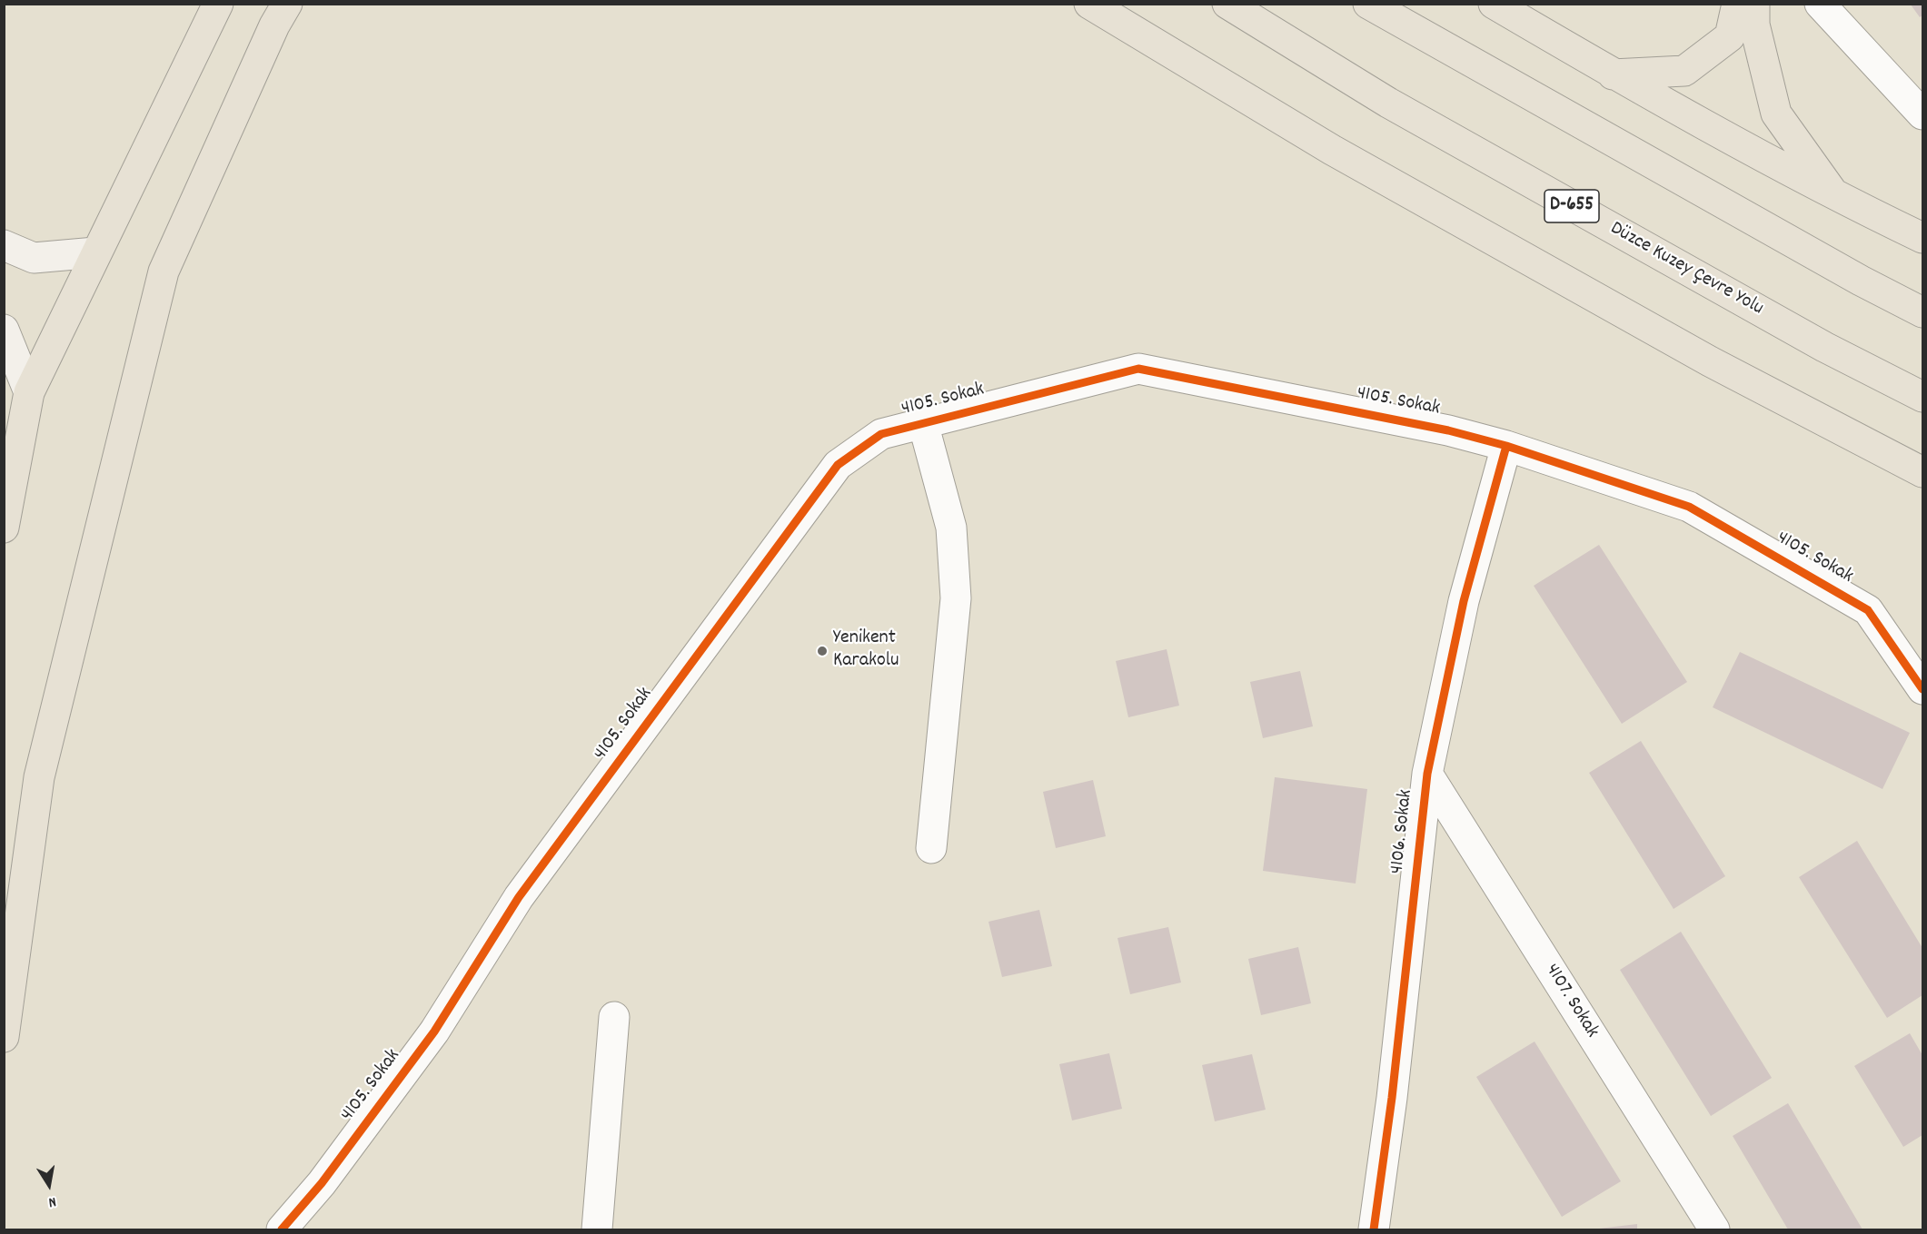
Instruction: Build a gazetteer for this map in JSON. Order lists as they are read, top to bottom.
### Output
{
  "streets": {
    "main road": ["D-655", "Düzce Kuzey Çevre Yolu"],
    "street": ["4105. Sokak", "4106. Sokak", "4107. Sokak"]
  },
  "crossings": [
    ["4105. Sokak", "4106. Sokak"],
    ["4106. Sokak", "4107. Sokak"]
  ],
  "places": ["Yenikent Karakolu"],
  "north": "bottom"
}
